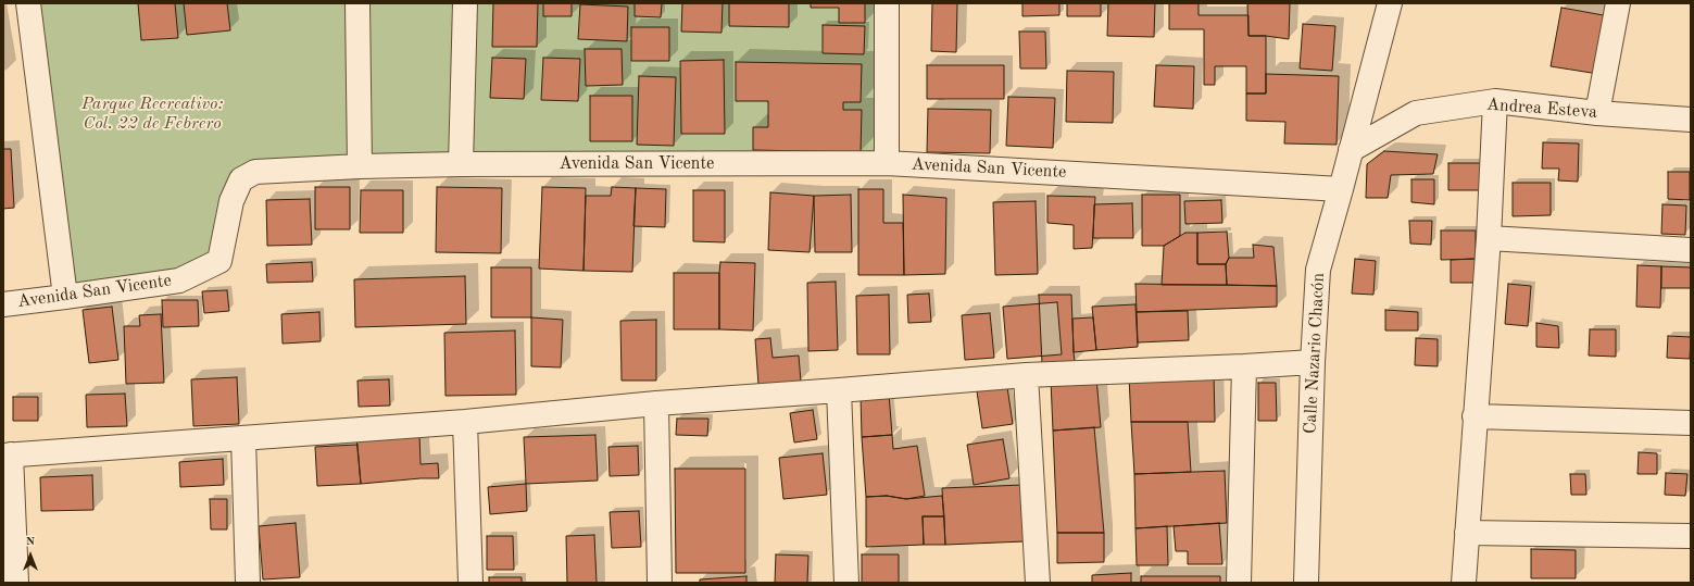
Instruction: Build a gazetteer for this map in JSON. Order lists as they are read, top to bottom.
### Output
{
  "streets": {
    "street": ["Andrea Esteva", "Avenida San Vicente", "Calle Nazario Chacón"]
  },
  "crossings": [
    ["Andrea Esteva", "Calle Nazario Chacón"],
    ["Avenida San Vicente", "Calle Nazario Chacón"]
  ],
  "parks": ["Parque Recreativo: Col. 22 de Febrero"],
  "north": "top"
}
